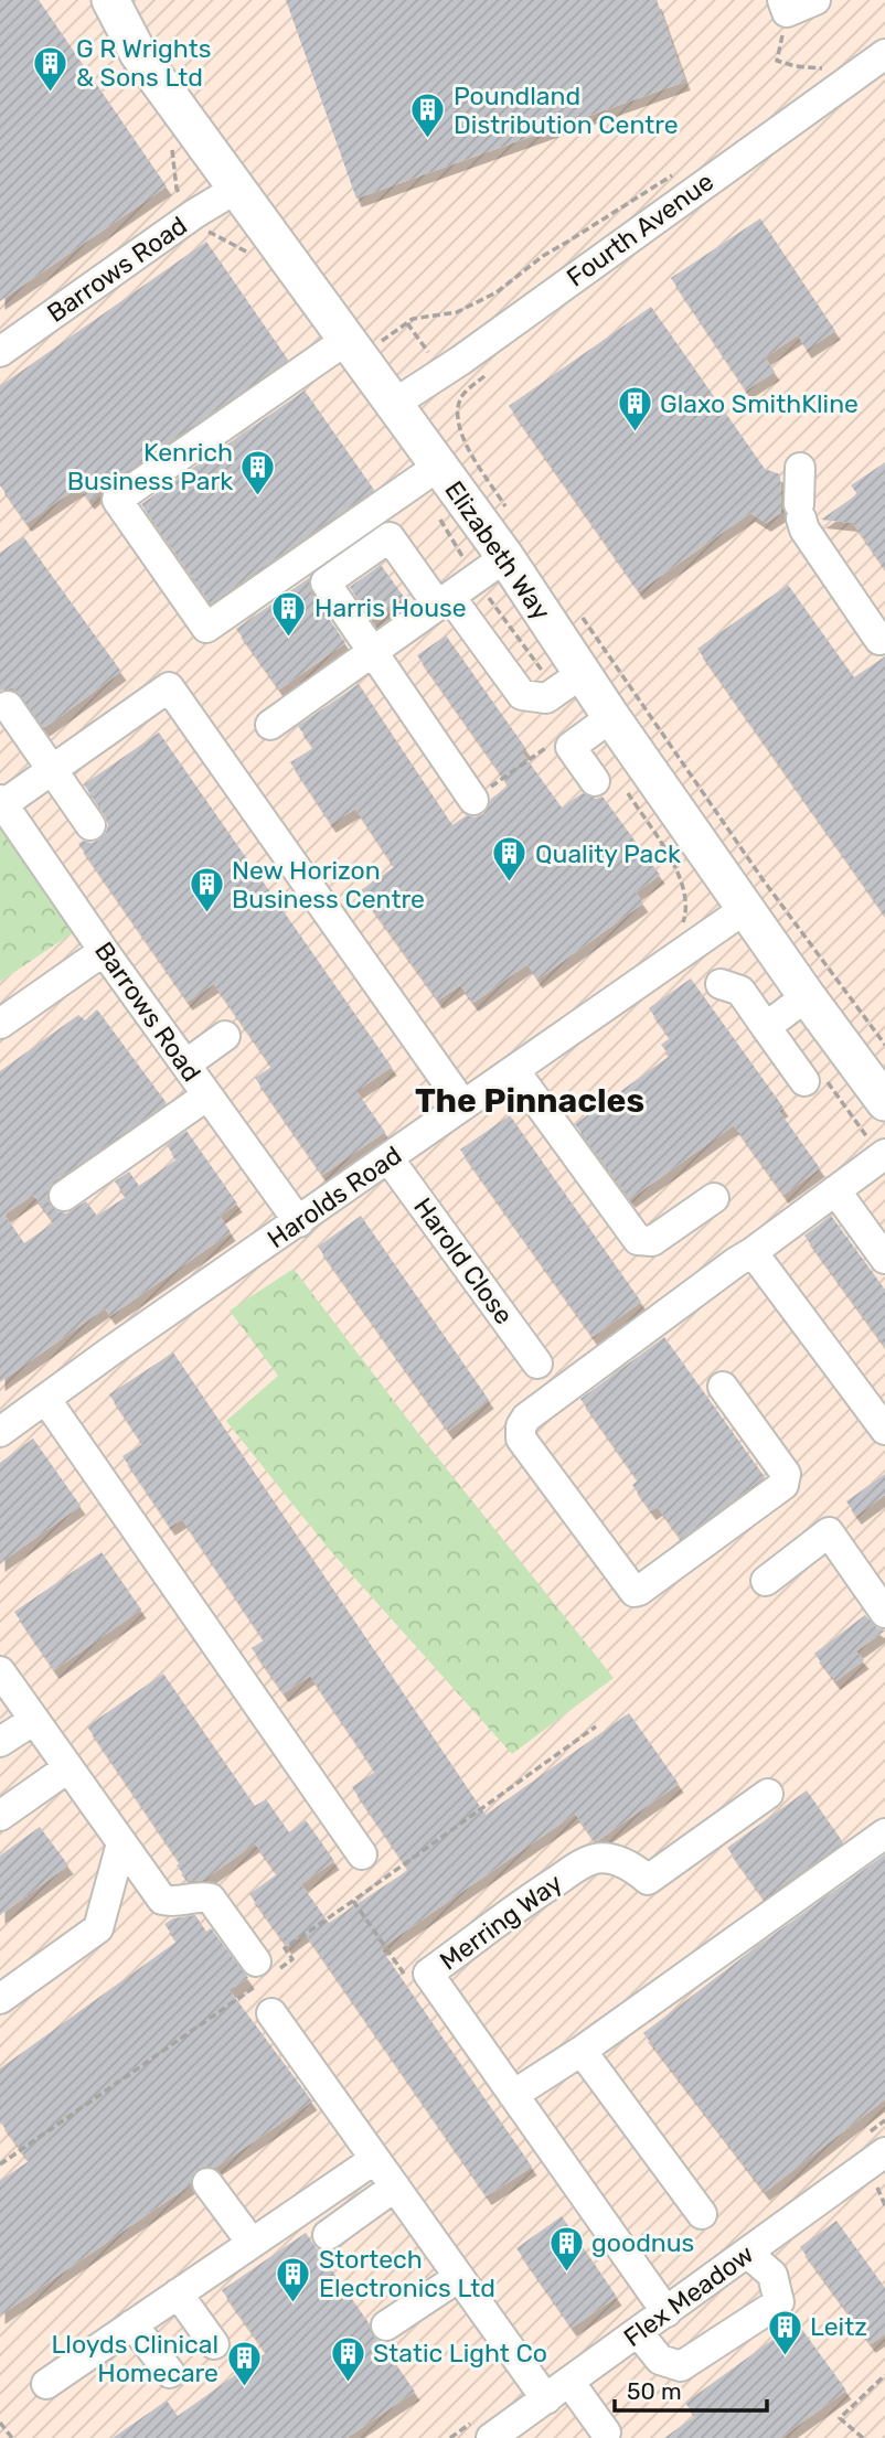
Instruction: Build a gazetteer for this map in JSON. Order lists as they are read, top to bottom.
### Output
{
  "streets": {
    "main road": ["Elizabeth Way"],
    "street": [
      "Fourth Avenue",
      "Barrows Road",
      "Harolds Road",
      "Harold Close",
      "Merring Way",
      "Flex Meadow"
    ]
  },
  "crossings": [
    ["Fourth Avenue", "Elizabeth Way"],
    ["Barrows Road", "Elizabeth Way"],
    ["Barrows Road", "Harolds Road"],
    ["Elizabeth Way", "Harolds Road"],
    ["Harolds Road", "Harold Close"],
    ["Merring Way", "Flex Meadow"]
  ],
  "districts": ["The Pinnacles"],
  "places": {
    "building": [
      "G R Wrights & Sons Ltd",
      "Poundland Distribution Centre",
      "Glaxo SmithKline",
      "Kenrich Business Park",
      "Harris House",
      "Quality Pack",
      "New Horizon Business Centre",
      "goodnus",
      "Stortech Electronics Ltd",
      "Leitz",
      "Static Light Co",
      "Lloyds Clinical Homecare"
    ]
  },
  "scale_bar": "50 m"
}
